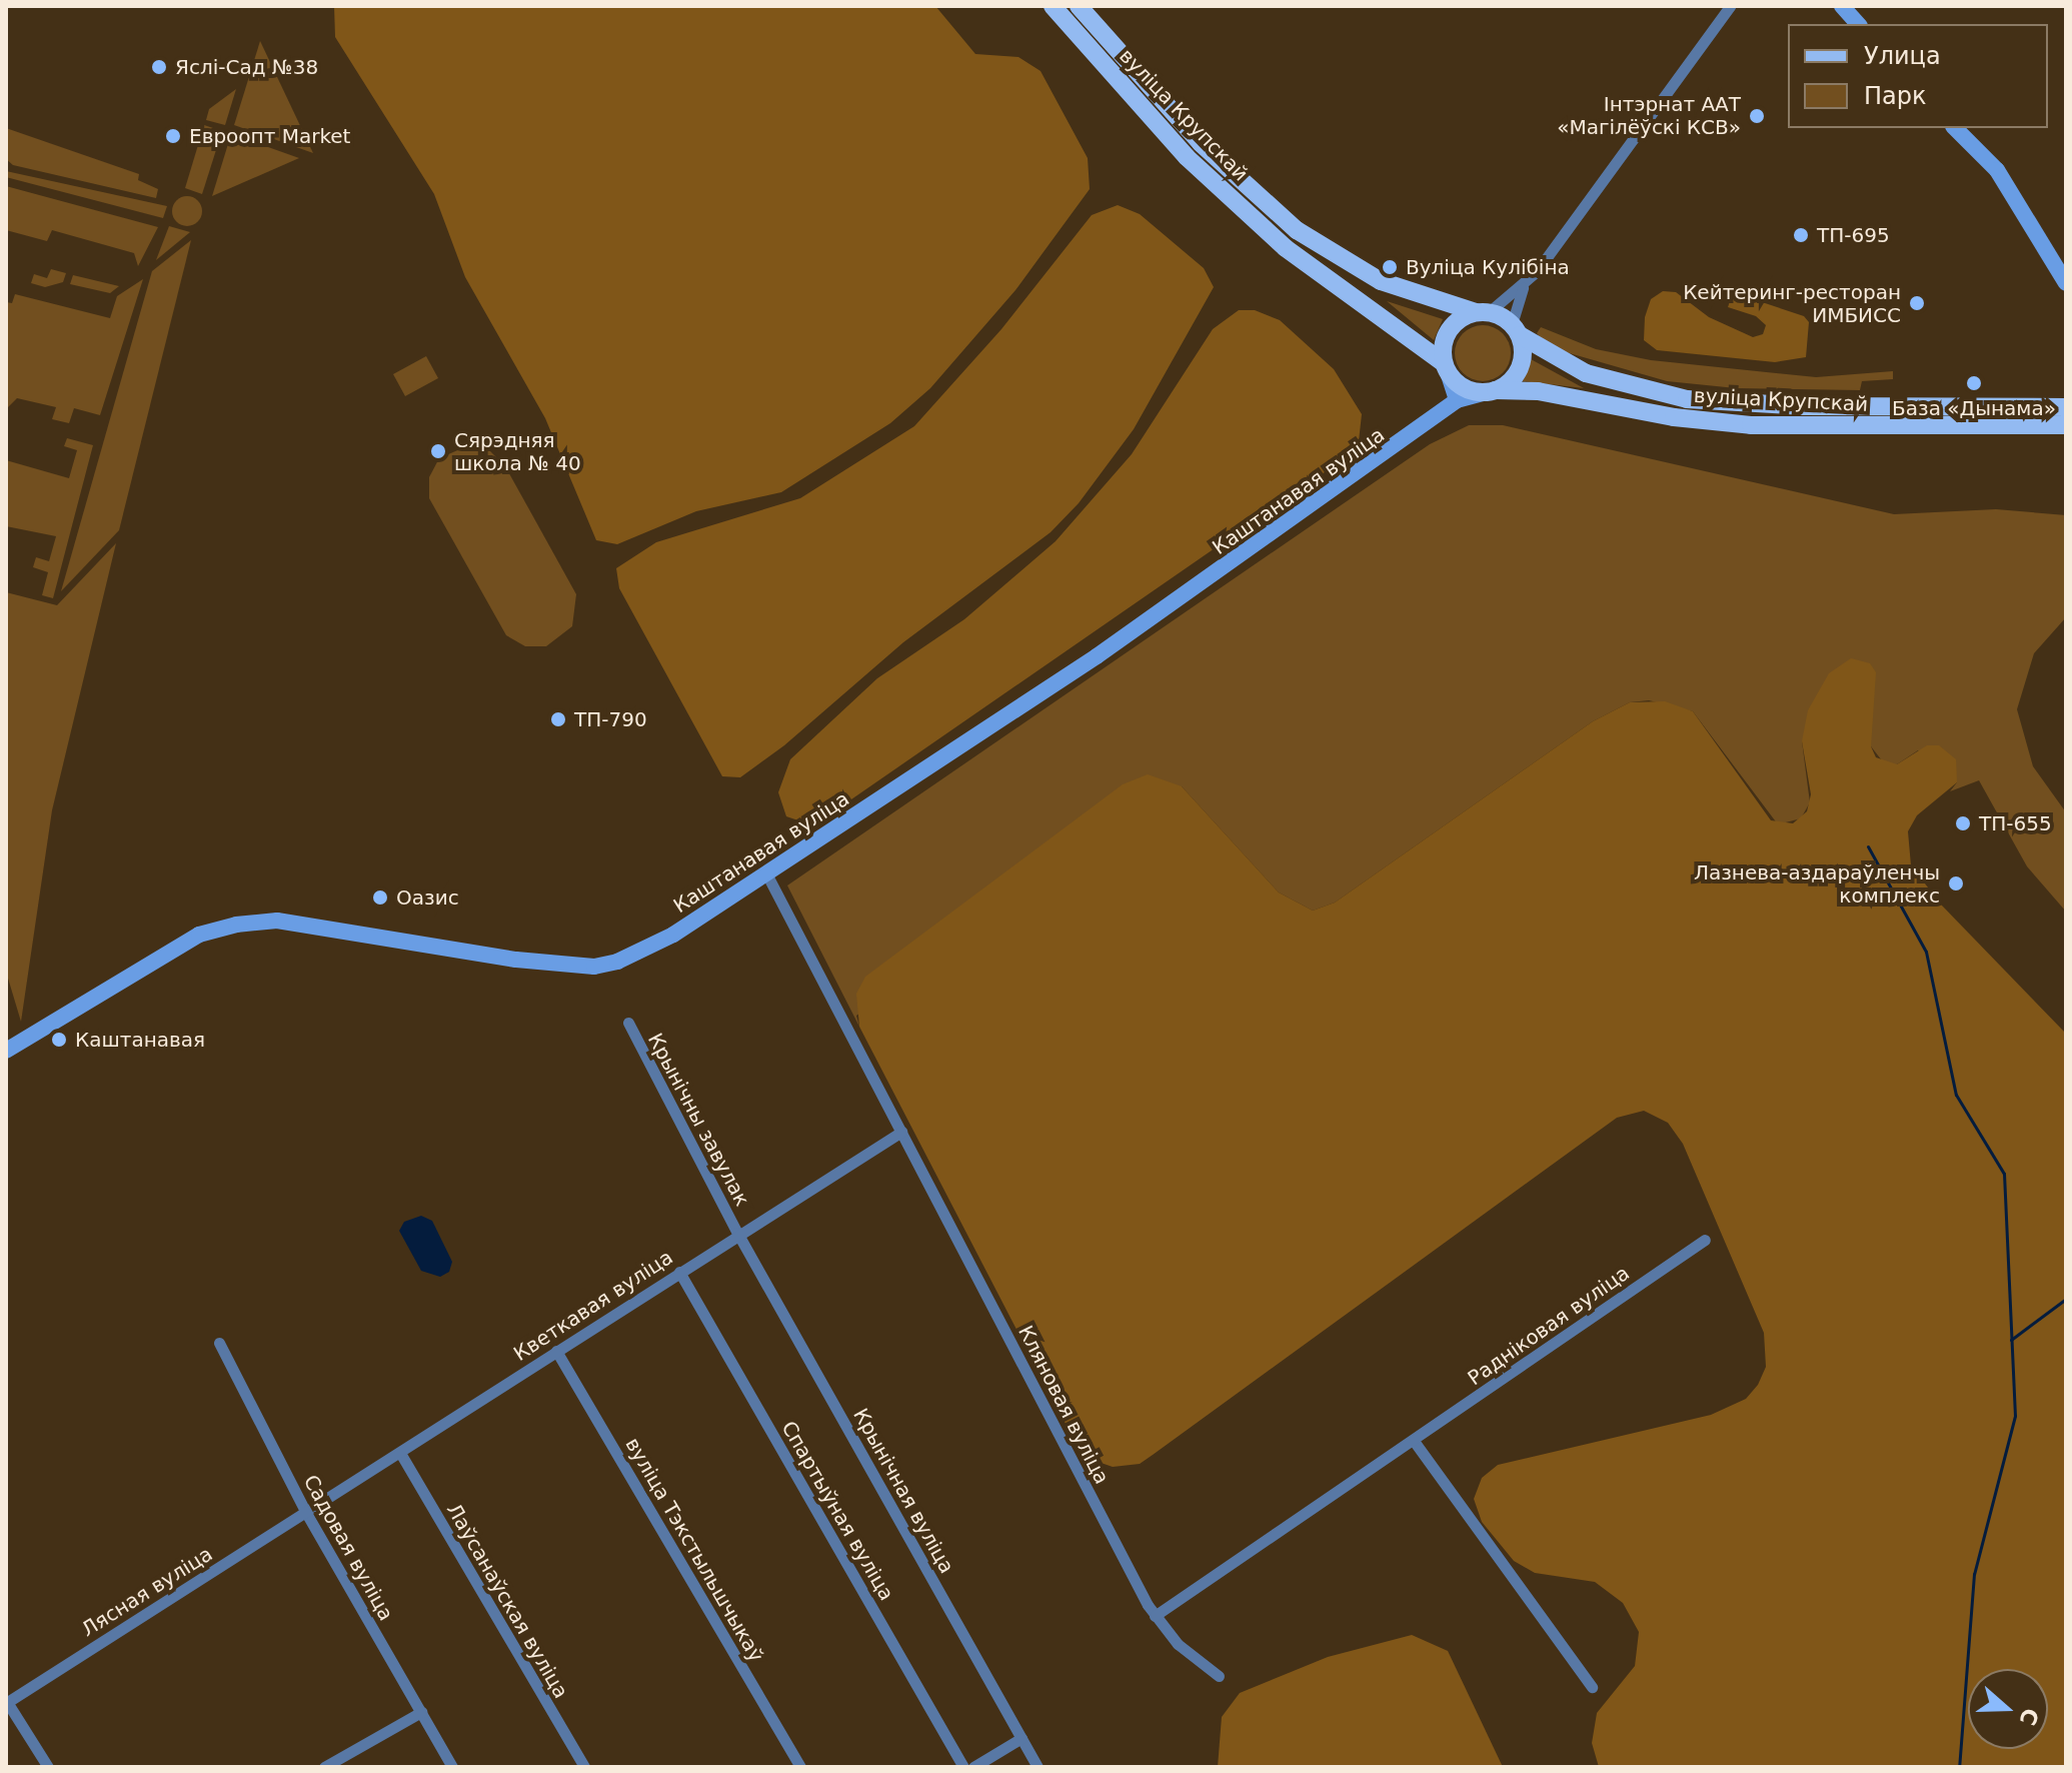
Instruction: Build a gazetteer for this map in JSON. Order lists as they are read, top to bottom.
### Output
{
  "streets": {
    "main road": ["вуліца Крупскай", "Каштанавая вуліца"],
    "street": [
      "Крынічны завулак",
      "Кветкавая вуліца",
      "Радніковая вуліца",
      "Кляновая вуліца",
      "Крынічная вуліца",
      "Спартыўная вуліца",
      "Садовая вуліца",
      "вуліца Тэкстыльшчыкаў",
      "Лясная вуліца",
      "Лаўсанаўская вуліца"
    ]
  },
  "crossings": [
    ["Каштанавая вуліца", "Кляновая вуліца"],
    ["Крынічны завулак", "Кветкавая вуліца"],
    ["Крынічны завулак", "Крынічная вуліца"],
    ["Кветкавая вуліца", "Кляновая вуліца"],
    ["Кветкавая вуліца", "Крынічная вуліца"],
    ["Кветкавая вуліца", "Спартыўная вуліца"],
    ["Кветкавая вуліца", "Садовая вуліца"],
    ["Кветкавая вуліца", "вуліца Тэкстыльшчыкаў"],
    ["Кветкавая вуліца", "Лясная вуліца"],
    ["Кветкавая вуліца", "Лаўсанаўская вуліца"],
    ["Радніковая вуліца", "Кляновая вуліца"],
    ["Садовая вуліца", "Лясная вуліца"]
  ],
  "places": [
    "Яслі-Сад №38",
    "Інтэрнат ААТ «Магілёўскі КСВ»",
    "Евроопт Market",
    "ТП-695",
    "Вуліца Кулібіна",
    "Кейтеринг-ресторан ИМБИСС",
    "База «Дынама»",
    "Сярэдняя школа № 40",
    "ТП-790",
    "ТП-655",
    "Лазнева-аздараўленчы комплекс",
    "Оазис",
    "Каштанавая"
  ],
  "legend": ["Улица", "Парк"],
  "north": "right"
}
